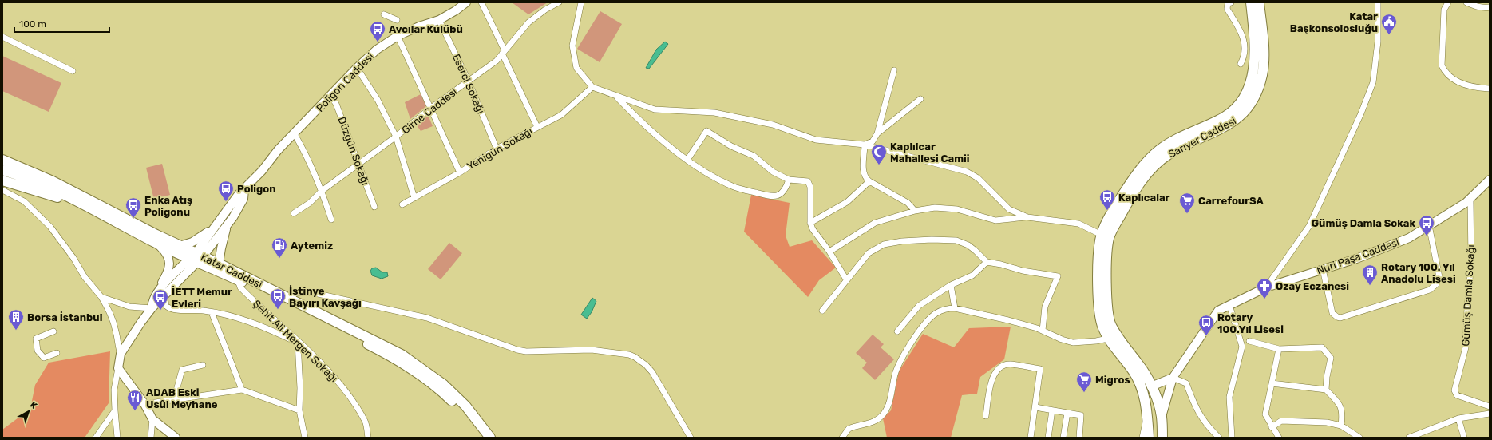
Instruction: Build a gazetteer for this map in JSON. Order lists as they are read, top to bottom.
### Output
{
  "streets": {
    "main road": ["Sarıyer Caddesi", "Katar Caddesi"],
    "street": [
      "Poligon Caddesi",
      "Eserci Sokağı",
      "Girne Caddesi",
      "Yenigün Sokağı",
      "Düzgün Sokağı",
      "Nuri Paşa Caddesi",
      "Gümüş Damla Sokağı",
      "Şehit Ali Mergen Sokağı"
    ]
  },
  "crossings": [
    ["Poligon Caddesi", "Eserci Sokağı"],
    ["Poligon Caddesi", "Düzgün Sokağı"],
    ["Poligon Caddesi", "Katar Caddesi"],
    ["Eserci Sokağı", "Girne Caddesi"],
    ["Eserci Sokağı", "Yenigün Sokağı"],
    ["Girne Caddesi", "Düzgün Sokağı"],
    ["Sarıyer Caddesi", "Nuri Paşa Caddesi"],
    ["Nuri Paşa Caddesi", "Gümüş Damla Sokağı"],
    ["Katar Caddesi", "Şehit Ali Mergen Sokağı"]
  ],
  "places": {
    "public building": ["Katar Başkonsolosluğu"],
    "bus stop": [
      "Avcılar Kulübü",
      "Poligon",
      "Kaplıcalar",
      "Enka Atış Poligonu",
      "Gümüş Damla Sokak",
      "İstinye Bayırı Kavşağı",
      "İETT Memur Evleri",
      "Rotary 100.Yıl Lisesi"
    ],
    "mosque": ["Kaplılcar Mahallesi Camii"],
    "supermarket": ["CarrefourSA", "Migros"],
    "fuel station": ["Aytemiz"],
    "building": ["Rotary 100. Yıl Anadolu Lisesi", "Borsa İstanbul"],
    "pharmacy": ["Ozay Eczanesi"],
    "restaurant": ["ADAB Eski Usûl Meyhane"]
  },
  "scale_bar": "100 m",
  "north": "top right"
}
